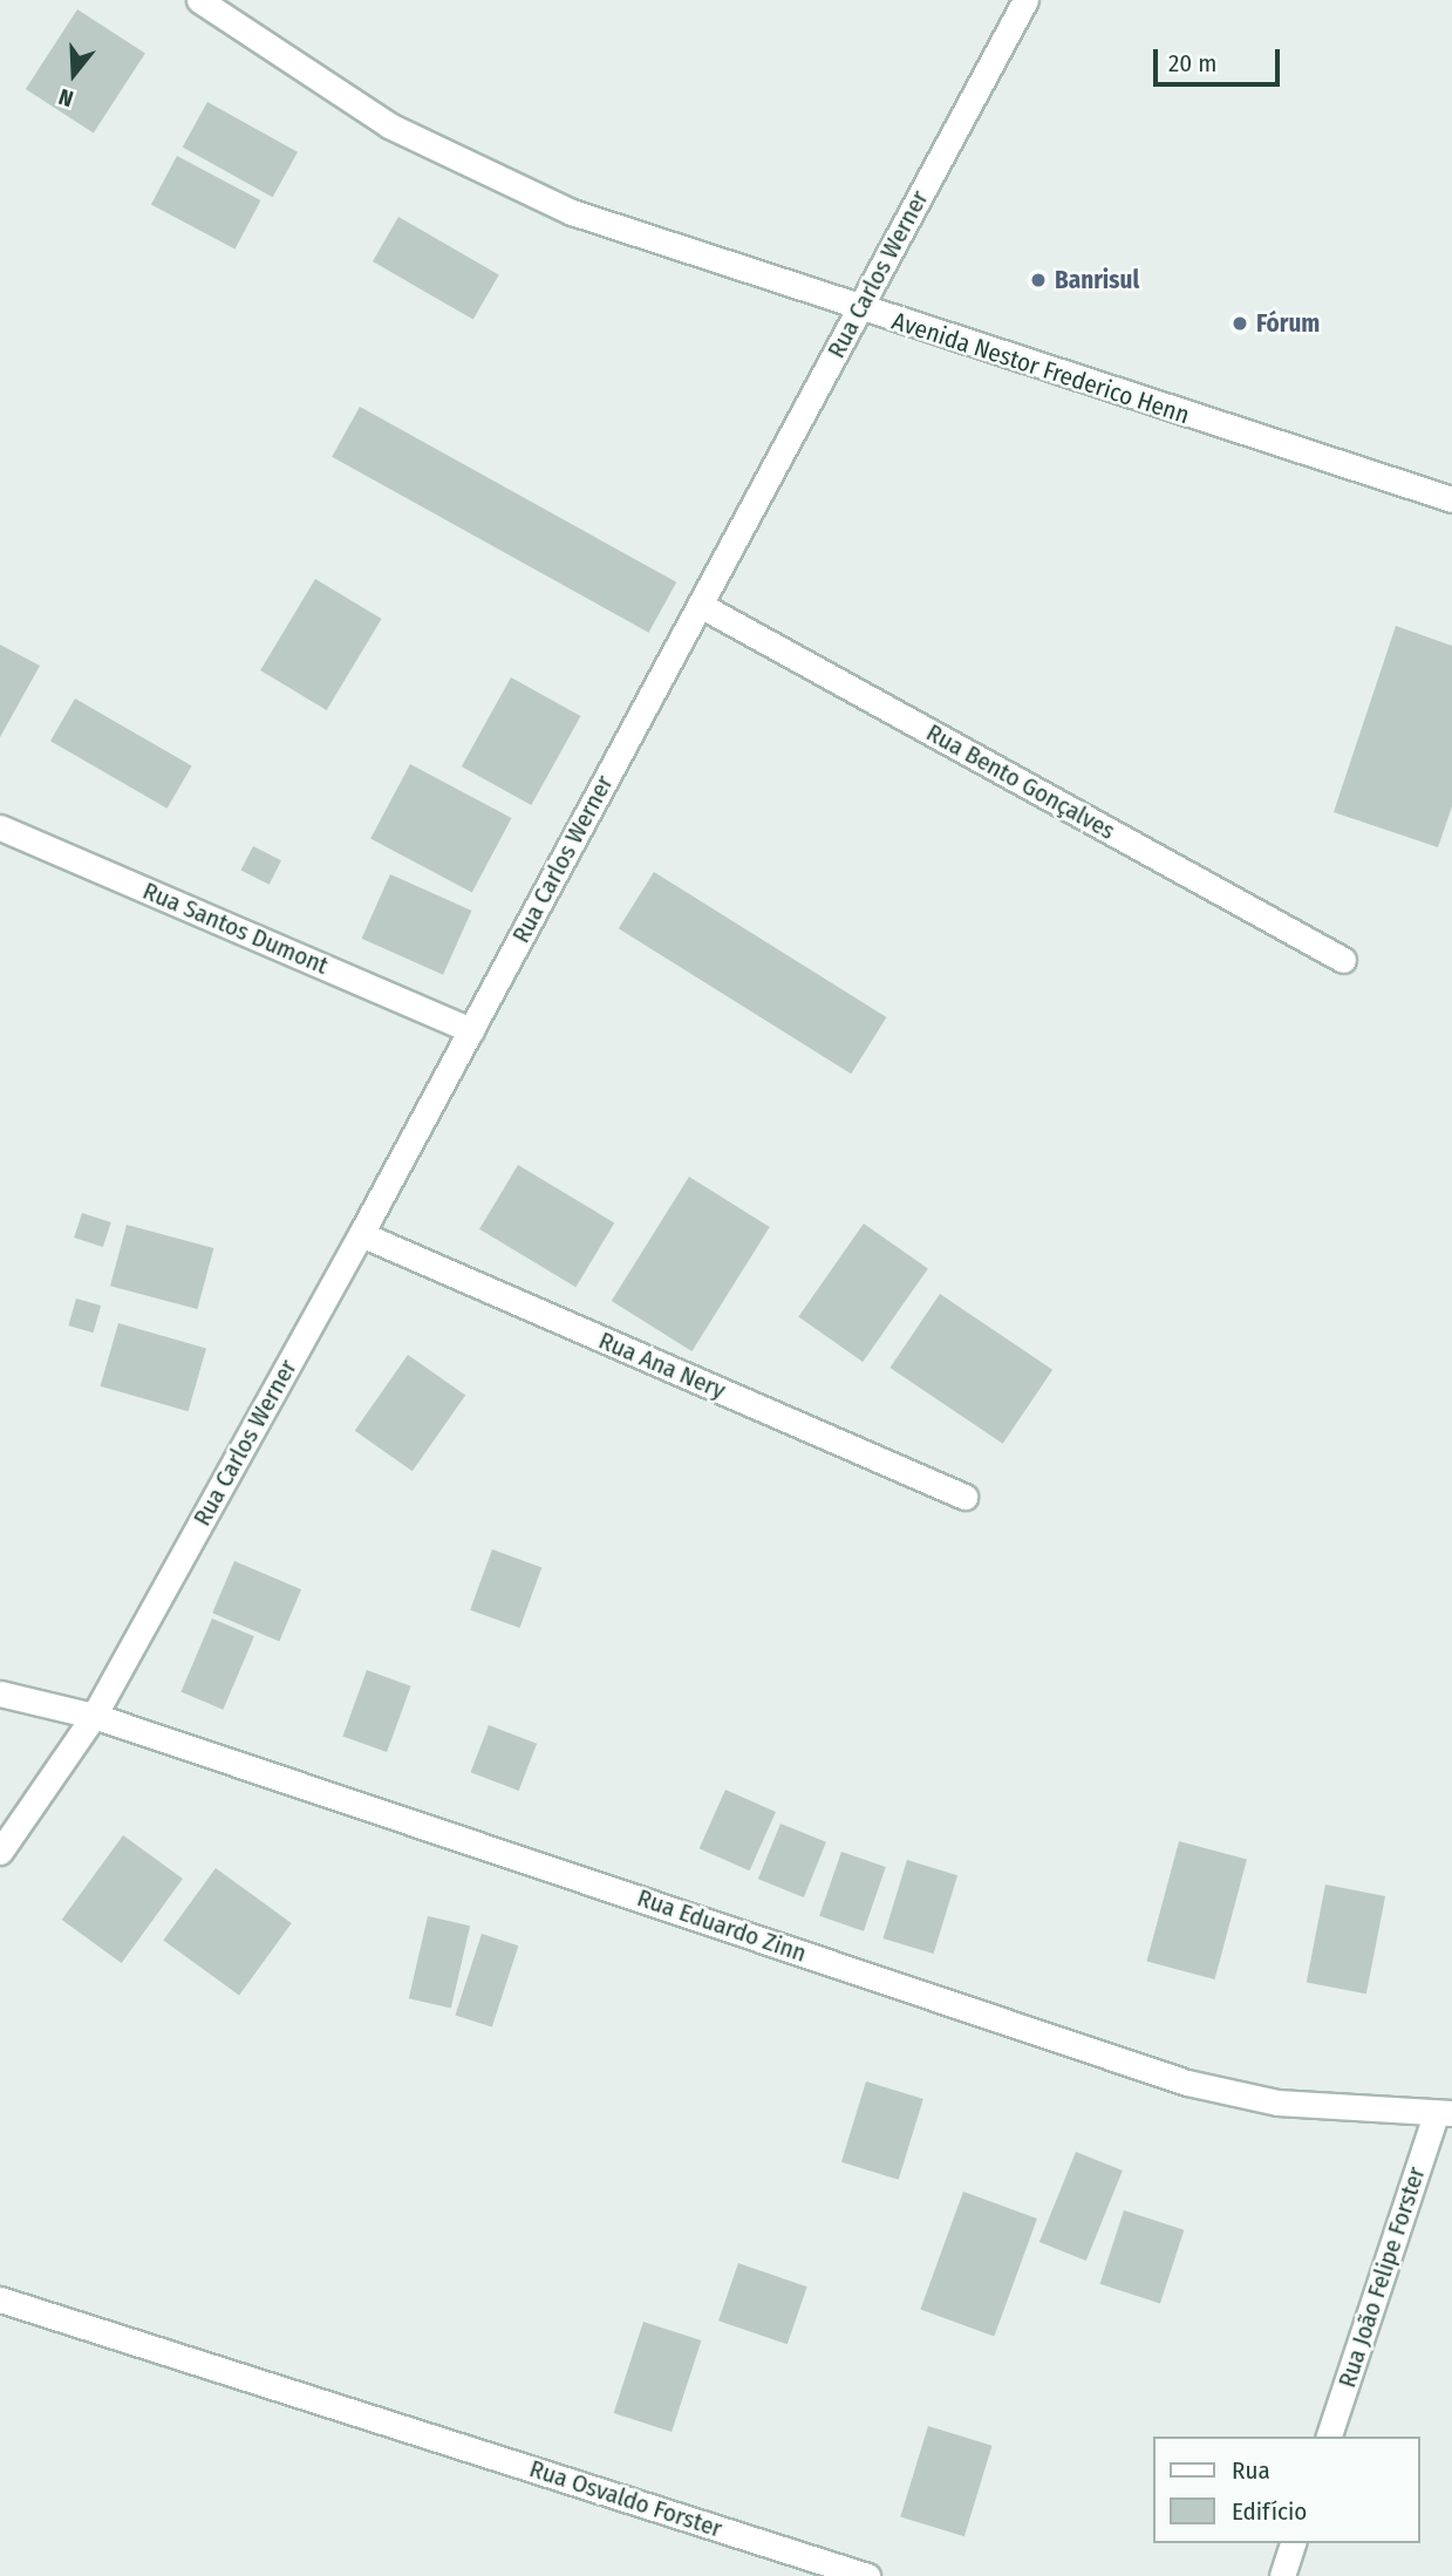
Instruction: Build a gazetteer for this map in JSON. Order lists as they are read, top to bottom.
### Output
{
  "streets": {
    "street": [
      "Rua Carlos Werner",
      "Avenida Nestor Frederico Henn",
      "Rua Bento Gonçalves",
      "Rua Santos Dumont",
      "Rua Ana Nery",
      "Rua Eduardo Zinn",
      "Rua João Felipe Forster",
      "Rua Osvaldo Forster"
    ]
  },
  "crossings": [
    ["Rua Carlos Werner", "Avenida Nestor Frederico Henn"],
    ["Rua Carlos Werner", "Rua Bento Gonçalves"],
    ["Rua Carlos Werner", "Rua Santos Dumont"],
    ["Rua Carlos Werner", "Rua Ana Nery"],
    ["Rua Carlos Werner", "Rua Eduardo Zinn"],
    ["Rua Eduardo Zinn", "Rua João Felipe Forster"]
  ],
  "places": ["Banrisul", "Fórum"],
  "legend": ["Rua", "Edifício"],
  "scale_bar": "20 m",
  "north": "bottom"
}
